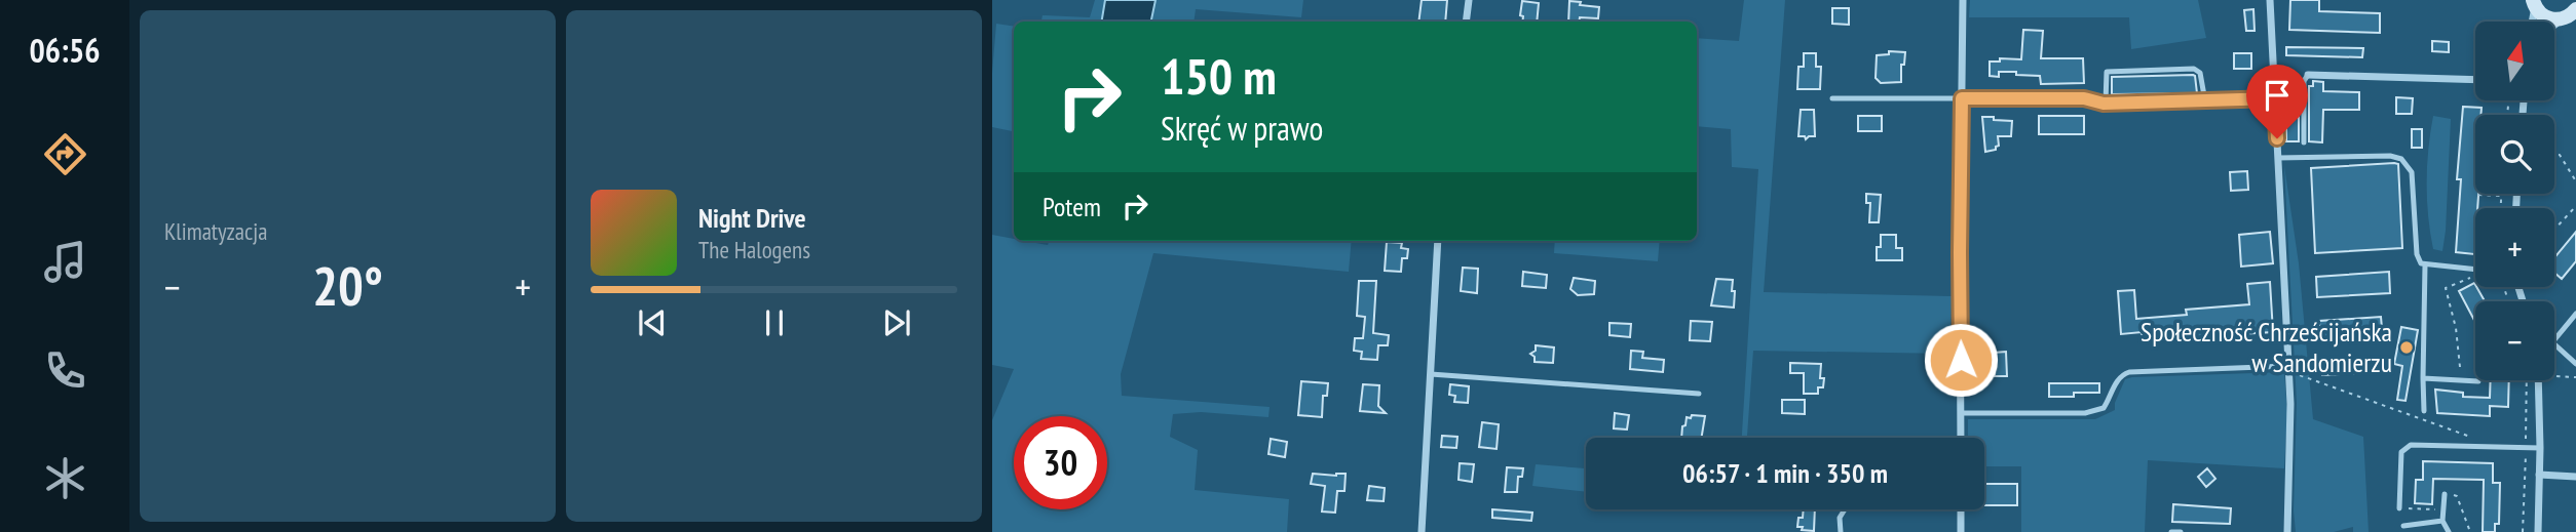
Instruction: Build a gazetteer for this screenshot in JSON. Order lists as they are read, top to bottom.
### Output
{
  "places": ["Społeczność Chrześcijańska w Sandomierzu"],
  "north": "top",
  "page": {
    "tabs": "06:56",
    "tile": "Klimatyzacja",
    "map_buttons": ["+", "−"],
    "turn": ["150 m", "Skręć w prawo"],
    "then": "Potem",
    "song": ["Night Drive", "The Halogens"],
    "heat": ["−", "20°", "+"],
    "limit": "30",
    "trip": "06:57 · 1 min · 350 m"
  }
}
